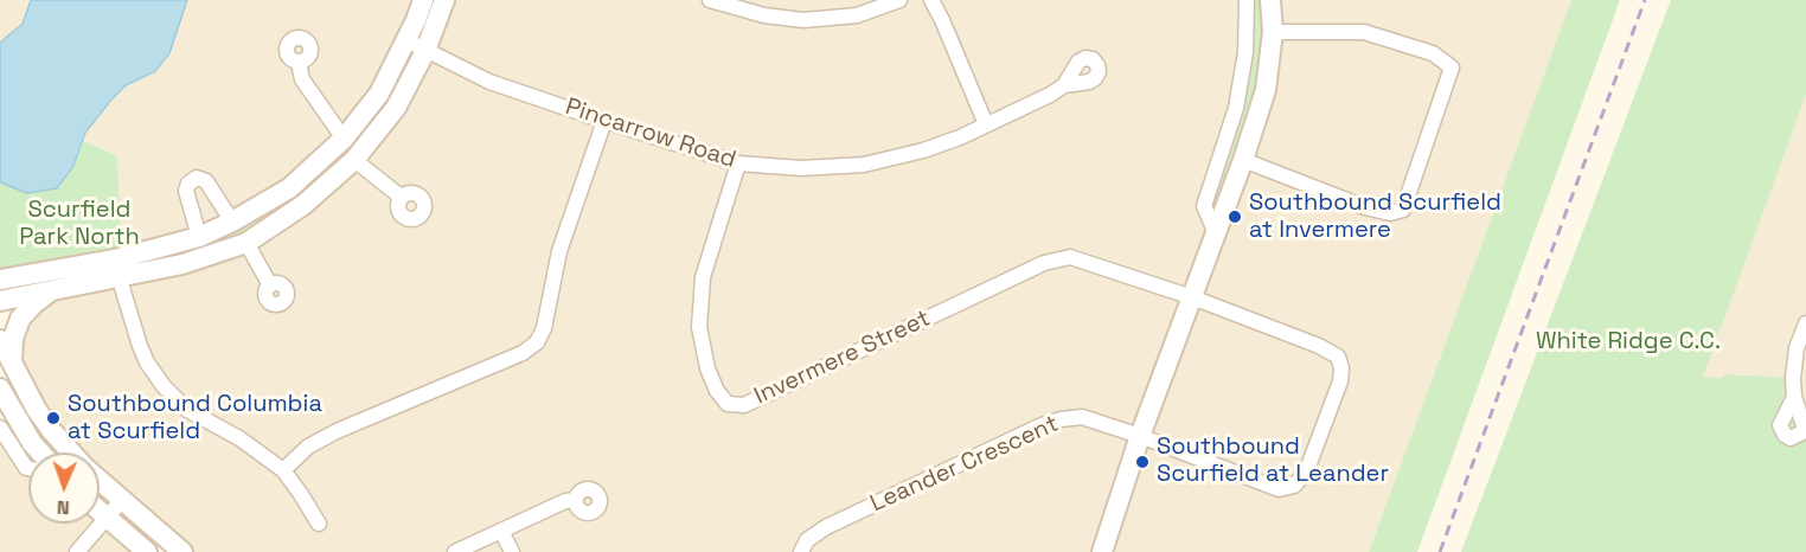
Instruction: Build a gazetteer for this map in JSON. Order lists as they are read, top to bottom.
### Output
{
  "streets": {
    "street": ["Pincarrow Road", "Invermere Street", "Leander Crescent"]
  },
  "crossings": [
    ["Pincarrow Road", "Invermere Street"],
    ["Invermere Street", "Leander Crescent"]
  ],
  "parks": ["Scurfield Park North", "White Ridge C.C."],
  "places": ["Southbound Scurfield at Invermere", "Southbound Columbia at Scurfield", "Southbound Scurfield at Leander"],
  "north": "bottom"
}
